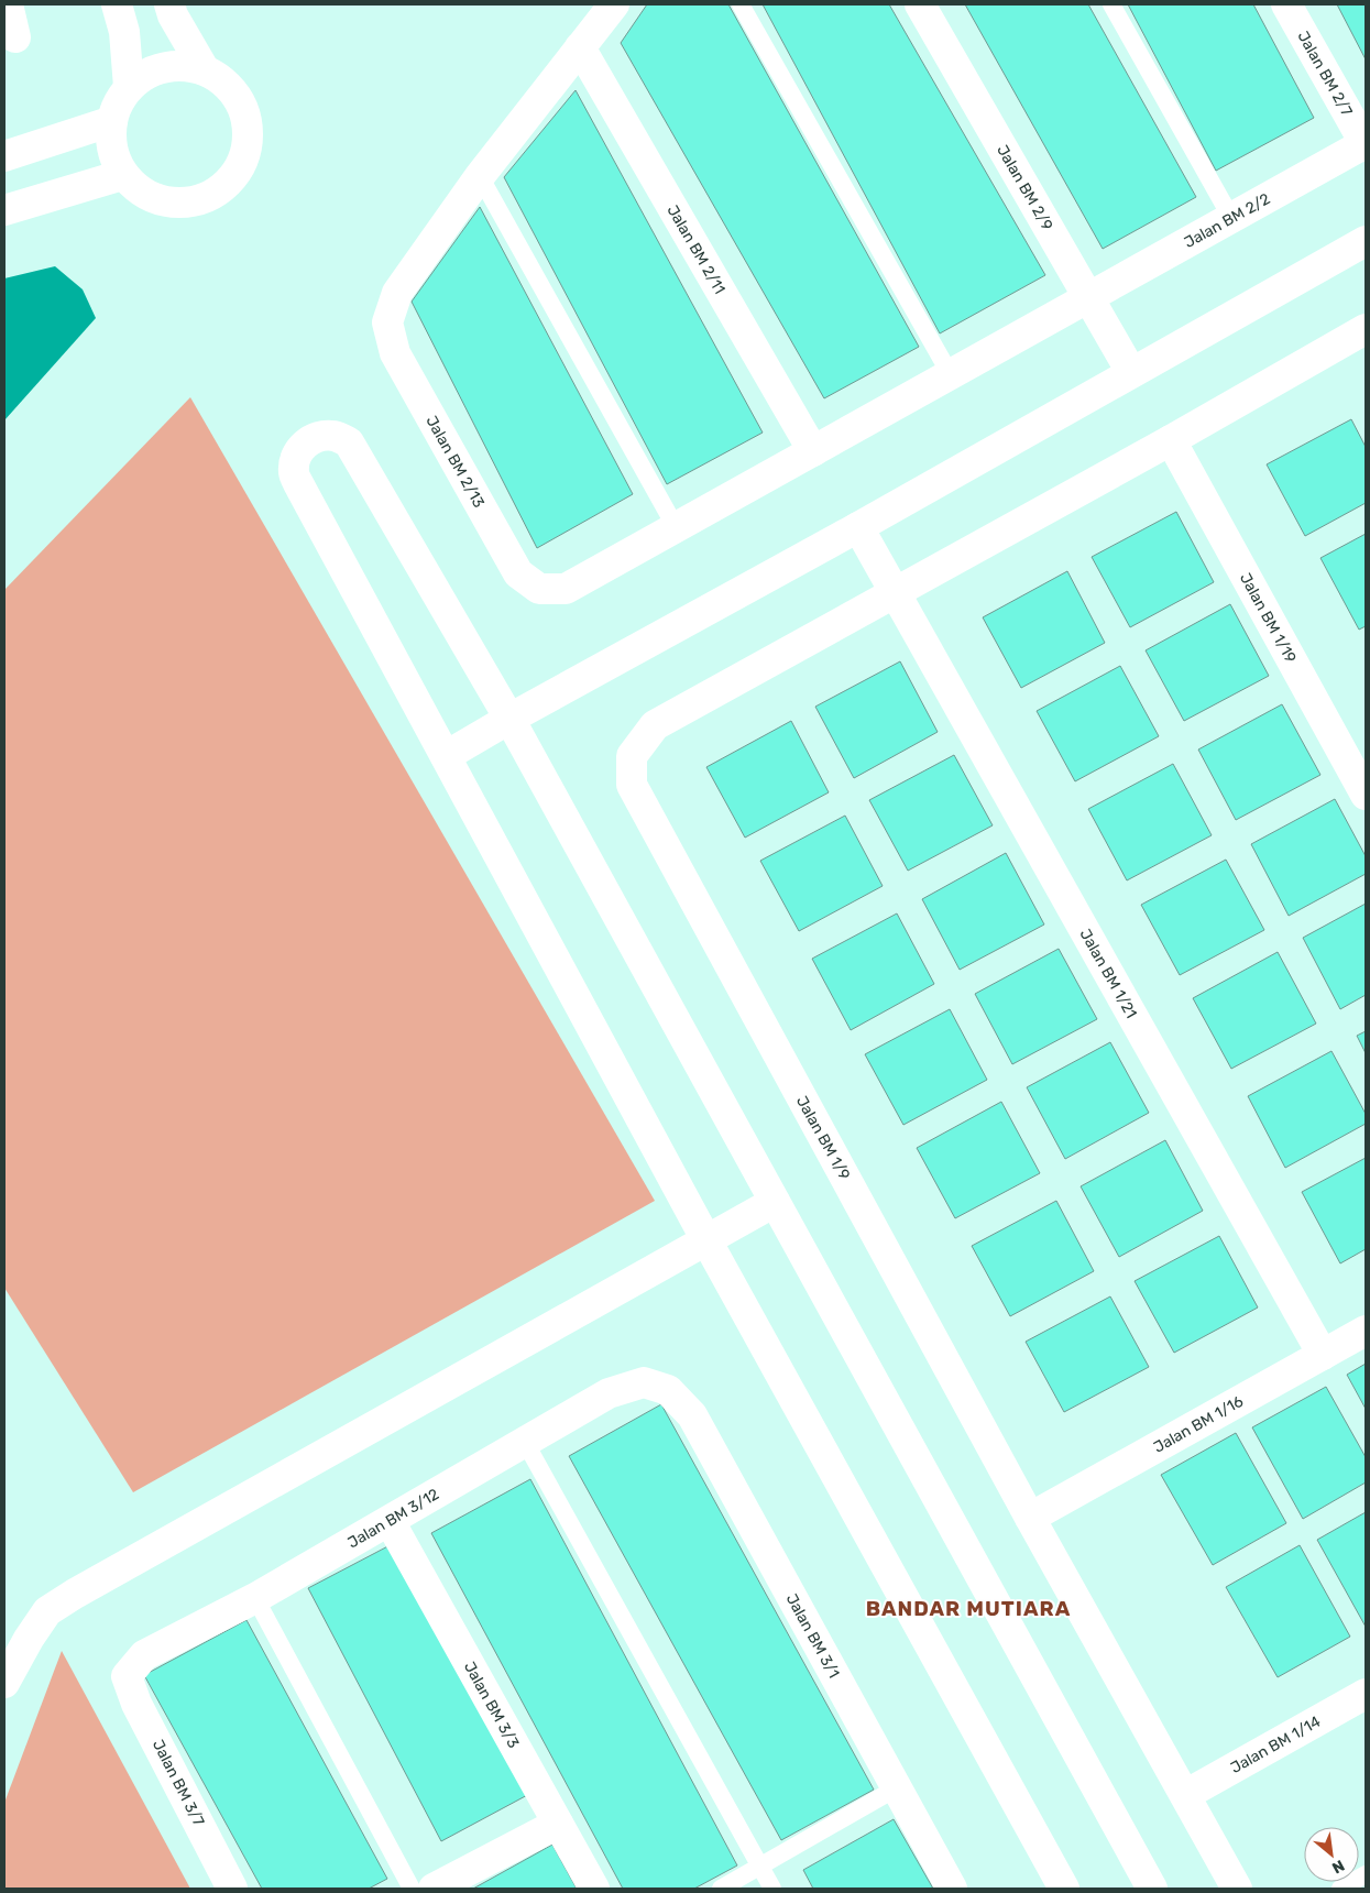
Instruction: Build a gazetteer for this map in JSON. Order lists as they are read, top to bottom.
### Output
{
  "streets": {
    "street": [
      "Jalan BM 2/7",
      "Jalan BM 2/9",
      "Jalan BM 2/2",
      "Jalan BM 2/11",
      "Jalan BM 2/13",
      "Jalan BM 1/19",
      "Jalan BM 1/21",
      "Jalan BM 1/9",
      "Jalan BM 1/16",
      "Jalan BM 3/12",
      "Jalan BM 3/1",
      "Jalan BM 3/3",
      "Jalan BM 1/14",
      "Jalan BM 3/7"
    ]
  },
  "crossings": [
    ["Jalan BM 2/7", "Jalan BM 2/2"],
    ["Jalan BM 2/9", "Jalan BM 2/2"],
    ["Jalan BM 2/2", "Jalan BM 2/11"],
    ["Jalan BM 2/2", "Jalan BM 2/13"],
    ["Jalan BM 1/21", "Jalan BM 1/9"],
    ["Jalan BM 1/21", "Jalan BM 1/16"],
    ["Jalan BM 1/9", "Jalan BM 1/16"],
    ["Jalan BM 1/9", "Jalan BM 1/14"],
    ["Jalan BM 3/12", "Jalan BM 3/1"],
    ["Jalan BM 3/12", "Jalan BM 3/3"],
    ["Jalan BM 3/12", "Jalan BM 3/7"]
  ],
  "districts": ["BANDAR MUTIARA"],
  "north": "bottom right"
}
